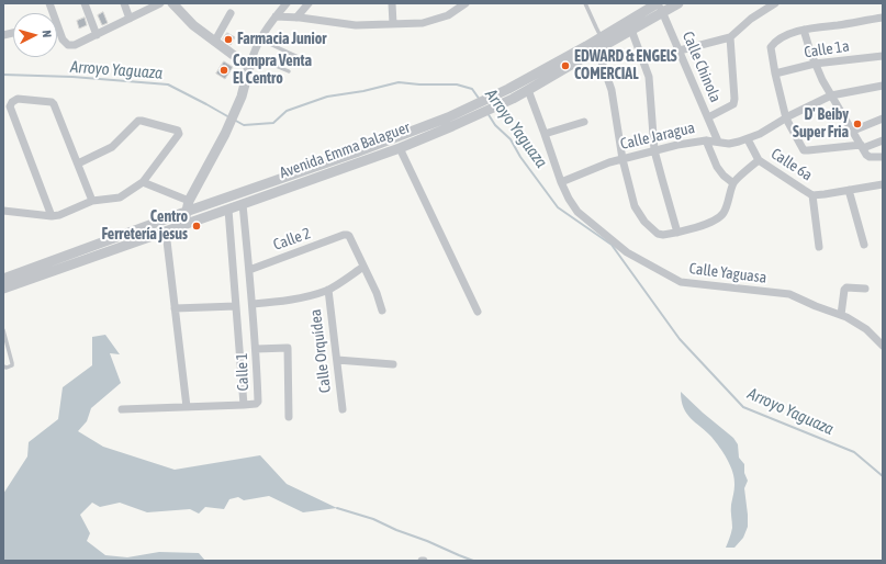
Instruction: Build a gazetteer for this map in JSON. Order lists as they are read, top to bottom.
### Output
{
  "streets": {
    "street": [
      "Calle 1a",
      "Calle Chinola",
      "Calle Jaragua",
      "Avenida Emma Balaguer",
      "Calle 6a",
      "Calle 2",
      "Calle Yaguasa",
      "Calle Orquídea",
      "Calle 1"
    ]
  },
  "crossings": [
    ["Calle Chinola", "Calle Jaragua"],
    ["Calle Chinola", "Avenida Emma Balaguer"],
    ["Calle Jaragua", "Calle 6a"],
    ["Calle Jaragua", "Calle Yaguasa"],
    ["Avenida Emma Balaguer", "Calle Yaguasa"],
    ["Avenida Emma Balaguer", "Calle 1"],
    ["Calle 2", "Calle 1"]
  ],
  "water": ["Arroyo Yaguaza"],
  "places": [
    "Farmacia Junior",
    "EDWARD & ENGElS COMERCIAL",
    "Compra Venta El Centro",
    "D' Beiby Super Fria",
    "Centro Ferretería jesus"
  ],
  "north": "right"
}
